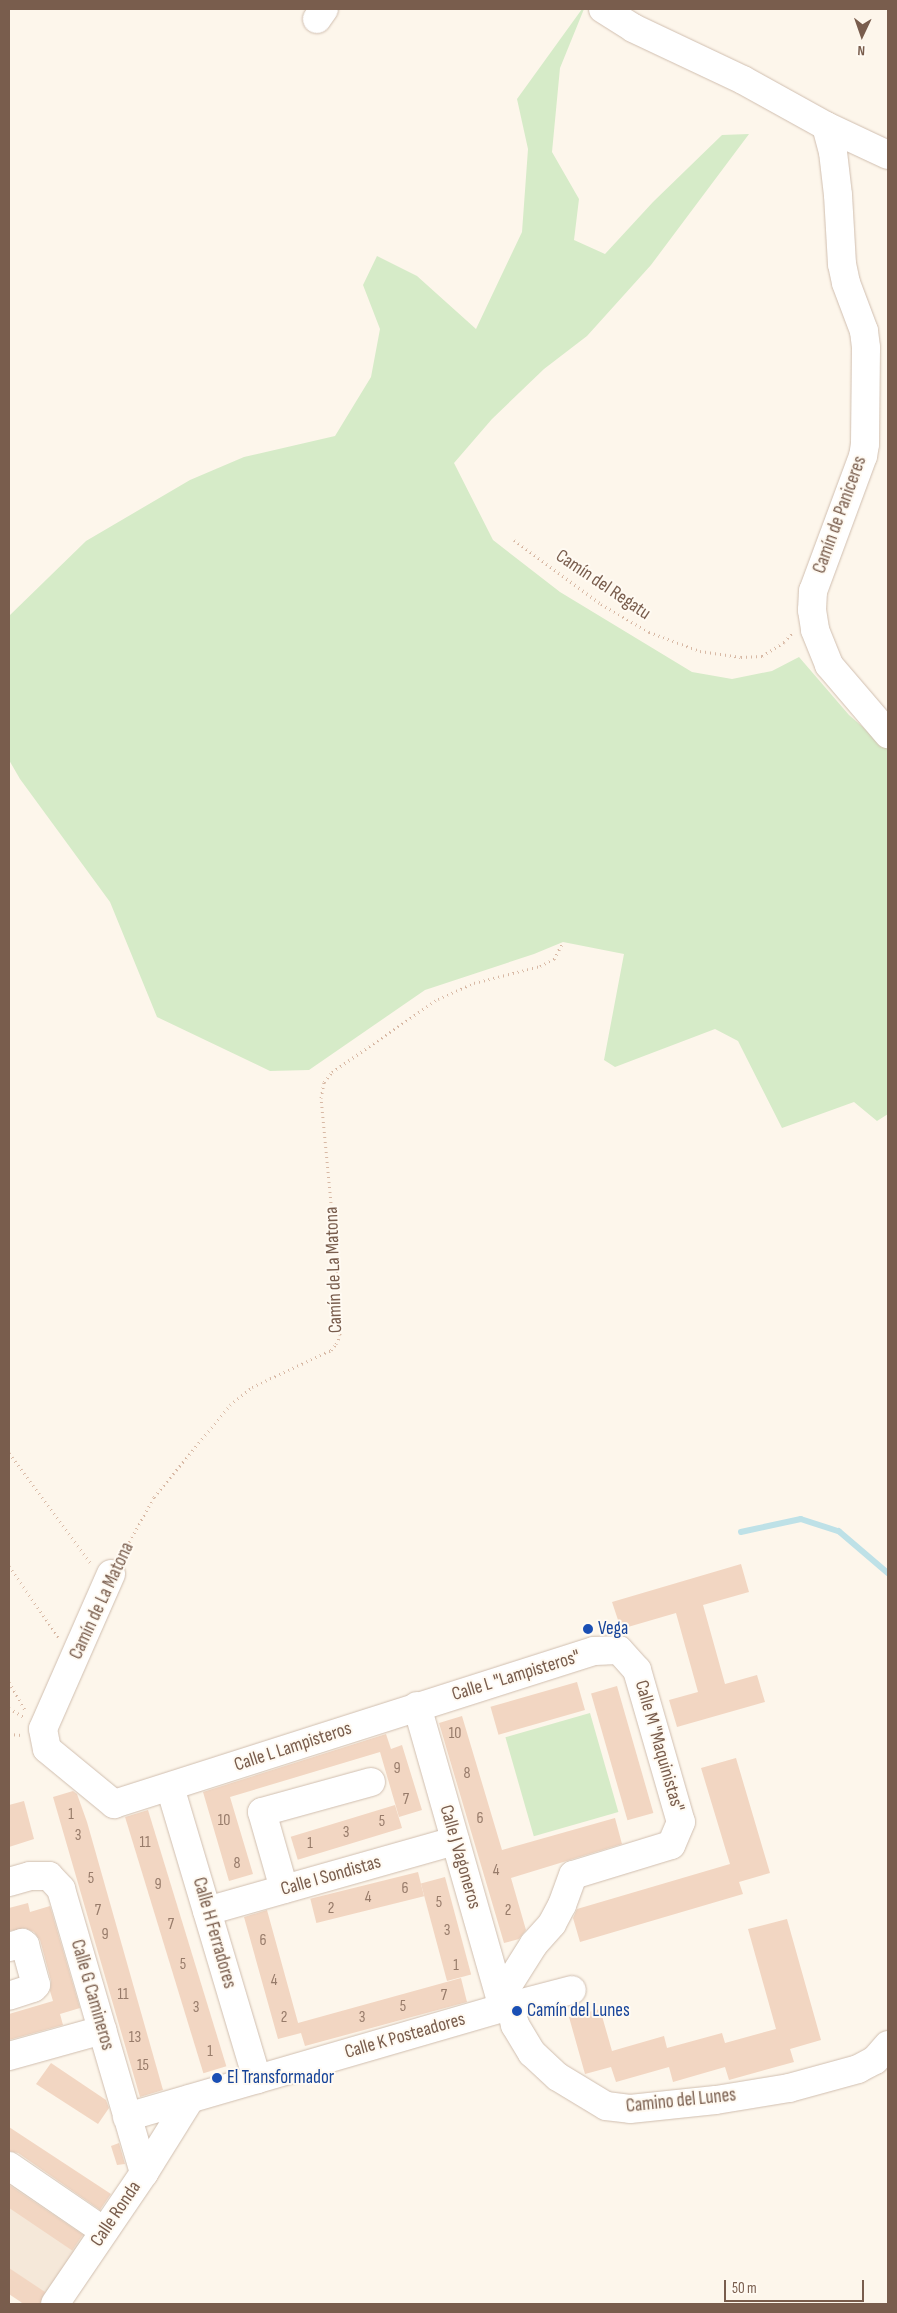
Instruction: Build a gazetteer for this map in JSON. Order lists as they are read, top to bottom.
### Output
{
  "streets": {
    "street": [
      "Camín de Paniceres",
      "Camín de La Matona",
      "Calle L \"Lampisteros\"",
      "Calle M \"Maquinistas\"",
      "Calle L Lampisteros",
      "Calle J Vagoneros",
      "Calle I Sondistas",
      "Calle H Ferradores",
      "Calle G Camineros",
      "Calle K Posteadores",
      "Camino del Lunes",
      "Calle Ronda"
    ],
    "path": ["Camín del Regatu"]
  },
  "crossings": [
    ["Camín de Paniceres", "Camín del Regatu"],
    ["Camín de La Matona", "Calle L Lampisteros"],
    ["Camín de La Matona", "Calle H Ferradores"],
    ["Calle L \"Lampisteros\"", "Calle M \"Maquinistas\""],
    ["Calle L \"Lampisteros\"", "Calle L Lampisteros"],
    ["Calle L \"Lampisteros\"", "Calle J Vagoneros"],
    ["Calle M \"Maquinistas\"", "Calle J Vagoneros"],
    ["Calle M \"Maquinistas\"", "Calle K Posteadores"],
    ["Calle M \"Maquinistas\"", "Camino del Lunes"],
    ["Calle L Lampisteros", "Calle J Vagoneros"],
    ["Calle L Lampisteros", "Calle H Ferradores"],
    ["Calle J Vagoneros", "Calle I Sondistas"],
    ["Calle J Vagoneros", "Calle K Posteadores"],
    ["Calle J Vagoneros", "Camino del Lunes"],
    ["Calle I Sondistas", "Calle H Ferradores"],
    ["Calle H Ferradores", "Calle K Posteadores"],
    ["Calle G Camineros", "Calle K Posteadores"],
    ["Calle G Camineros", "Calle Ronda"],
    ["Calle K Posteadores", "Camino del Lunes"],
    ["Calle K Posteadores", "Calle Ronda"]
  ],
  "places": ["Vega", "Camín del Lunes", "El Transformador"],
  "house_numbers": [
    "10",
    "9",
    "8",
    "7",
    "1",
    "6",
    "10",
    "5",
    "3",
    "3",
    "11",
    "1",
    "8",
    "4",
    "5",
    "9",
    "6",
    "4",
    "5",
    "2",
    "7",
    "2",
    "7",
    "3",
    "9",
    "6",
    "5",
    "1",
    "4",
    "11",
    "7",
    "5",
    "3",
    "2",
    "3",
    "13",
    "1",
    "15"
  ],
  "scale_bar": "50 m",
  "north": "bottom"
}
